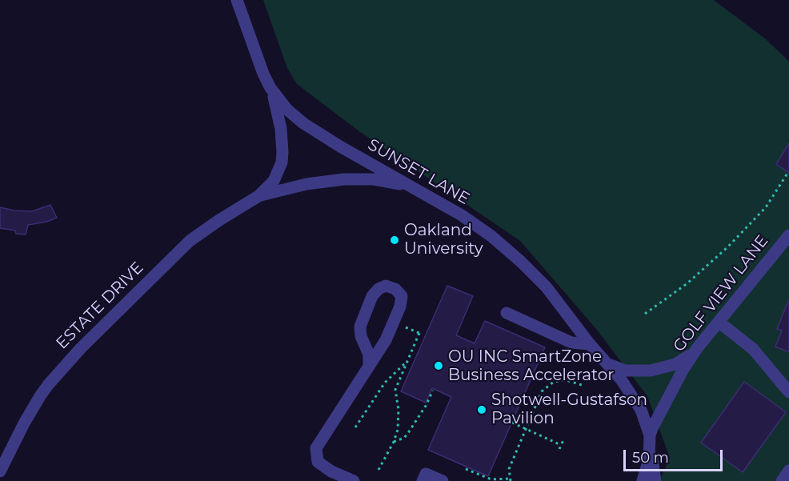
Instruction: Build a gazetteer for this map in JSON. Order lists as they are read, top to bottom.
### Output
{
  "streets": {
    "street": ["SUNSET LANE", "GOLF VIEW LANE", "ESTATE DRIVE"]
  },
  "crossings": [
    ["SUNSET LANE", "GOLF VIEW LANE"],
    ["SUNSET LANE", "ESTATE DRIVE"]
  ],
  "places": ["Oakland University", "OU INC SmartZone Business Accelerator", "Shotwell-Gustafson Pavilion"],
  "scale_bar": "50 m"
}
